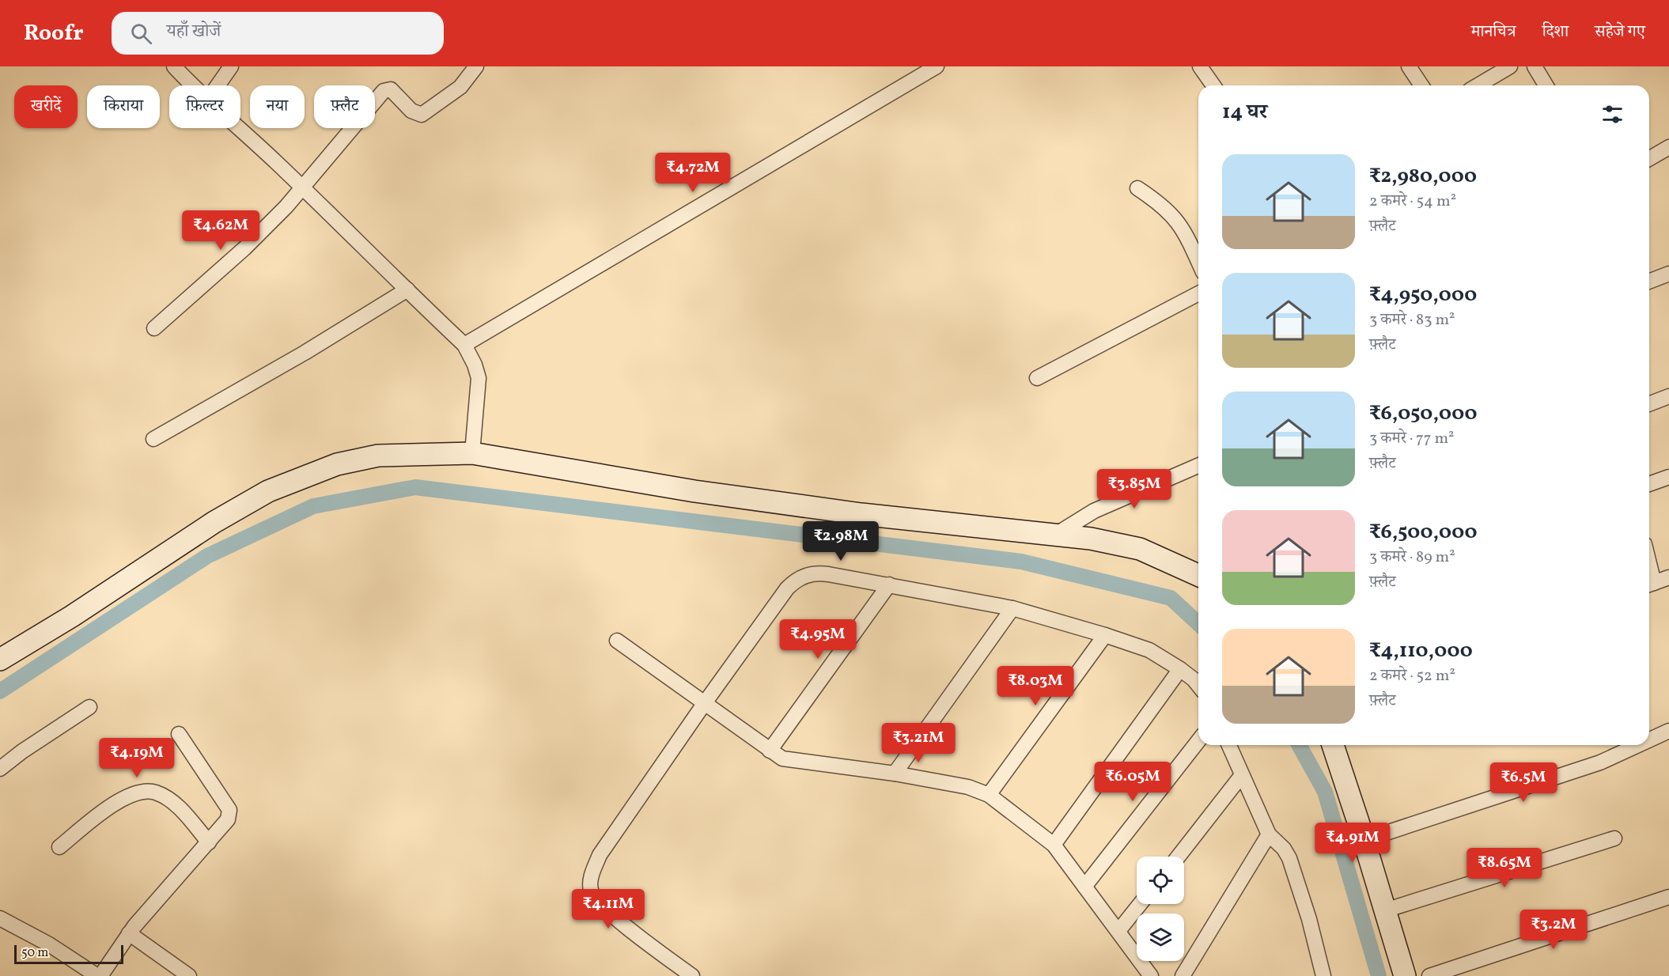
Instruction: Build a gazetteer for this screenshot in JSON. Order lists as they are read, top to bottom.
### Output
{
  "scale_bar": "50 m",
  "page": {
    "header": "Roofr",
    "search": "यहाँ खोजें",
    "nav": ["मानचित्र", "दिशा", "सहेजे गए"],
    "chip": [
      "खरीदें",
      "किराया",
      "फ़िल्टर",
      "नया",
      "फ़्लैट"
    ],
    "heading": "14 घर",
    "list": [
      {
        "name": "₹2,980,000",
        "note": "2 कमरे · 54 m² · फ़्लैट"
      },
      {
        "name": "₹4,950,000",
        "note": "3 कमरे · 83 m² · फ़्लैट"
      },
      {
        "name": "₹6,050,000",
        "note": "3 कमरे · 77 m² · फ़्लैट"
      },
      {
        "name": "₹6,500,000",
        "note": "3 कमरे · 89 m² · फ़्लैट"
      },
      {
        "name": "₹4,110,000",
        "note": "2 कमरे · 52 m² · फ़्लैट"
      }
    ],
    "price": [
      "₹4.72M",
      "₹4.62M",
      "₹3.85M",
      "₹2.98M",
      "₹4.95M",
      "₹8.03M",
      "₹3.21M",
      "₹4.19M",
      "₹6.05M",
      "₹6.5M",
      "₹4.91M",
      "₹8.65M",
      "₹4.11M",
      "₹3.2M"
    ],
    "scale": "50 m"
  }
}
